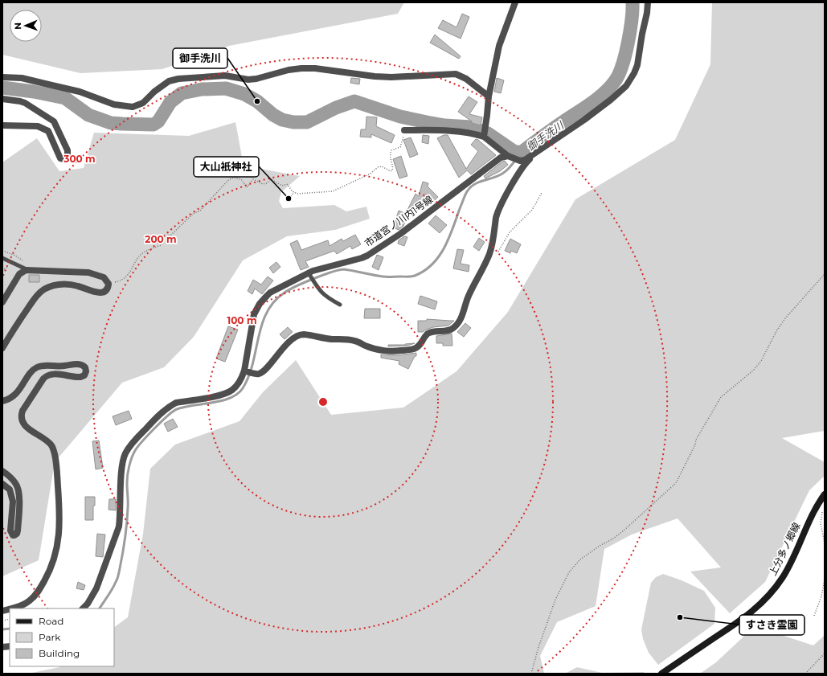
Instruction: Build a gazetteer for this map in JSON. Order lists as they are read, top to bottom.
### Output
{
  "streets": {
    "main road": ["上分多ノ郷線"],
    "street": ["市道宮ノ川内1号線"]
  },
  "water": ["御手洗川"],
  "places": ["御手洗川", "大山衹神社", "すさき霊園"],
  "legend": ["Road", "Park", "Building"],
  "north": "left",
  "rings": ["300 m", "200 m", "100 m"]
}
